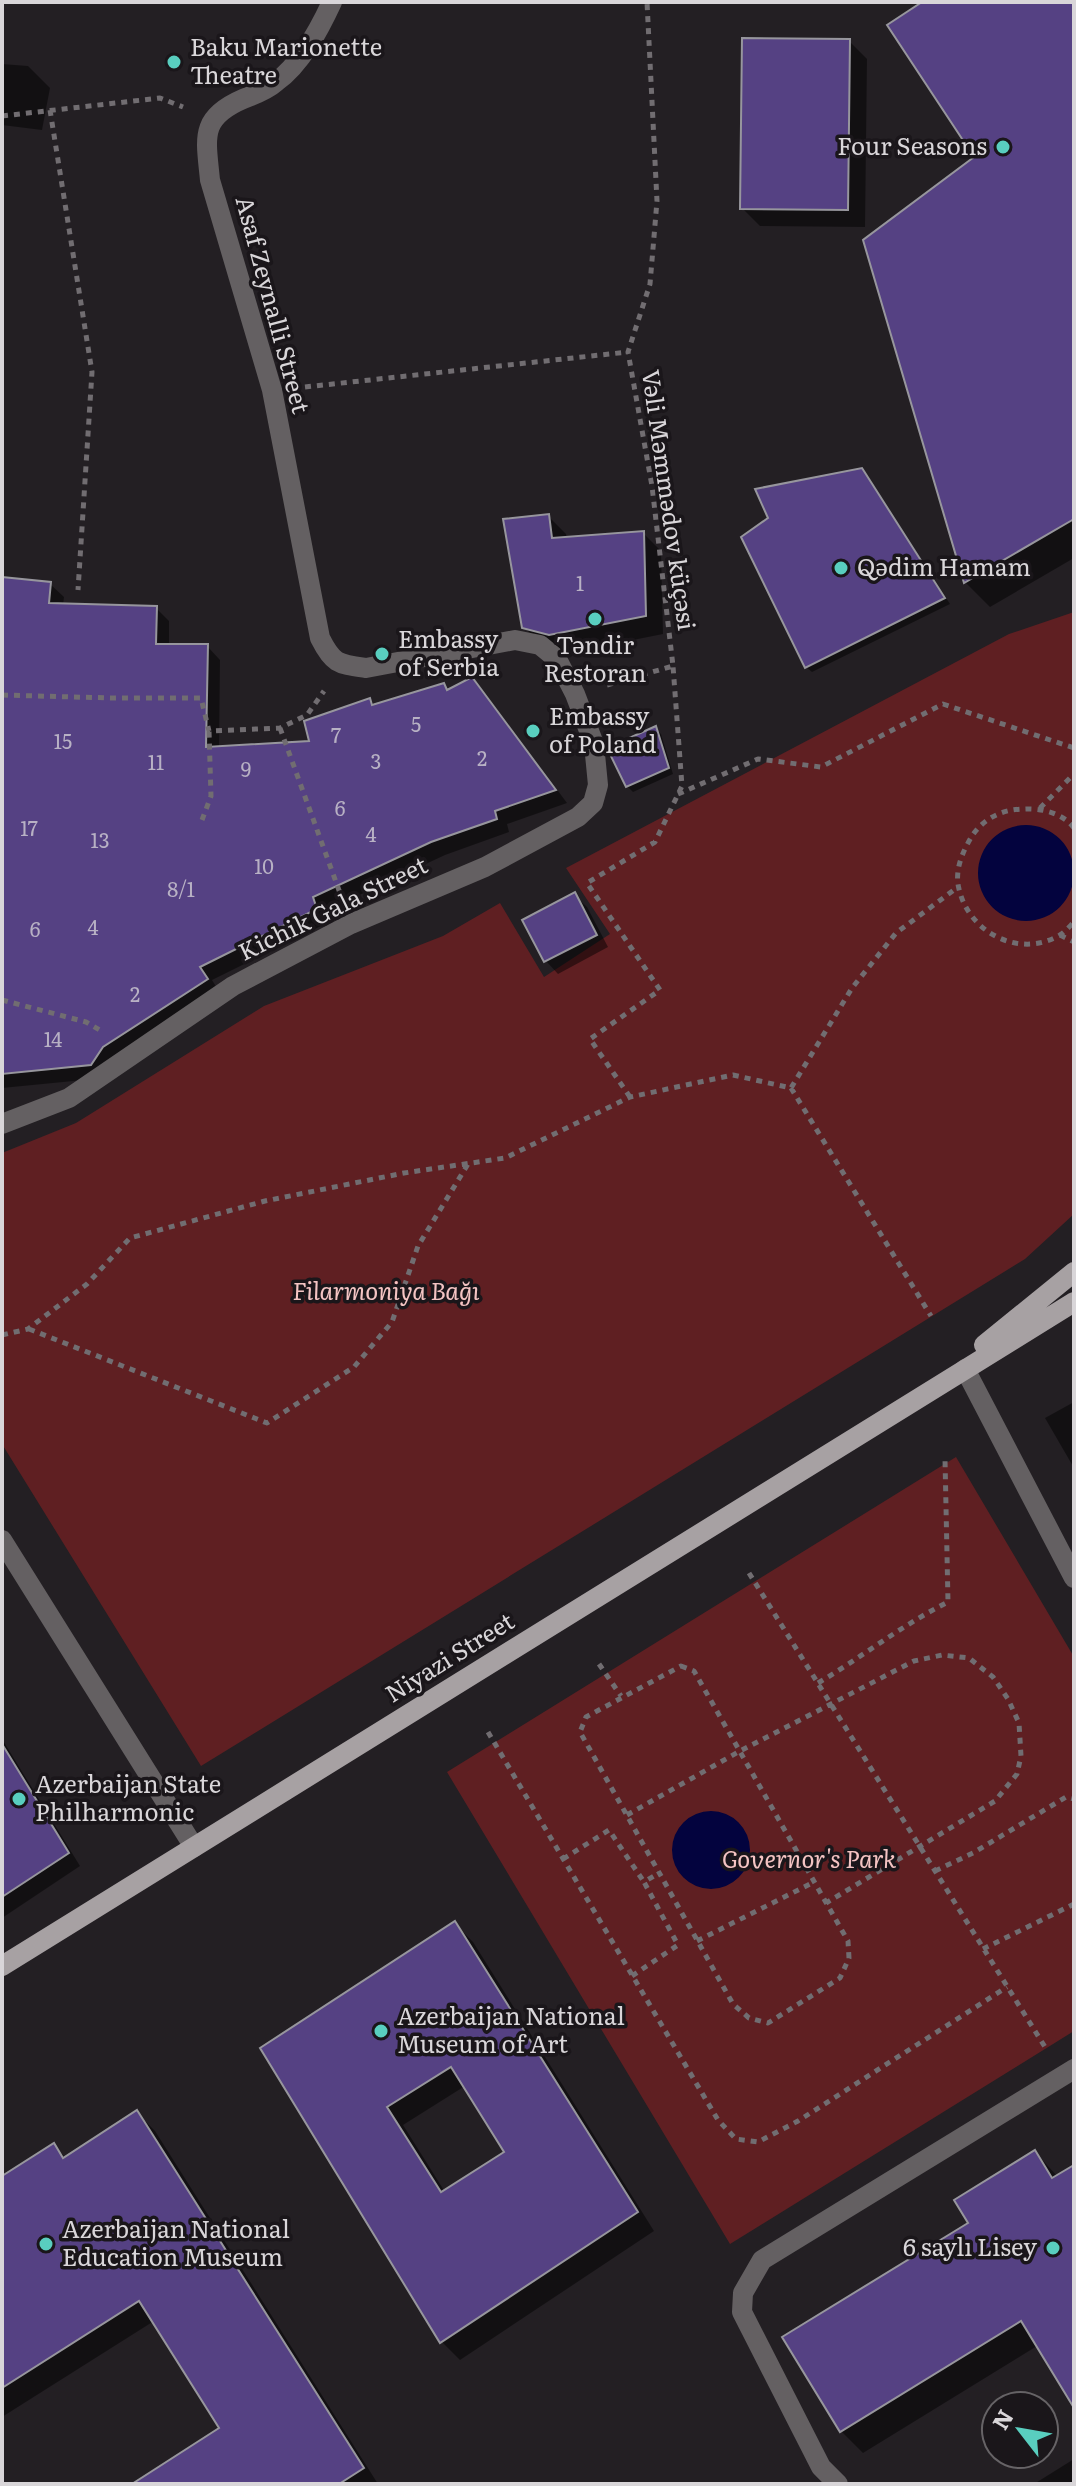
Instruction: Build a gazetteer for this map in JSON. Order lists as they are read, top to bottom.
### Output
{
  "streets": {
    "main road": ["Niyazi Street"],
    "street": ["Asaf Zeynalli Street", "Kichik Gala Street"],
    "path": ["Vəli Məmmədov küçəsi"]
  },
  "crossings": [
    ["Vəli Məmmədov küçəsi", "Kichik Gala Street"]
  ],
  "parks": ["Filarmoniya Bağı", "Governor's Park"],
  "places": [
    "Baku Marionette Theatre",
    "Four Seasons",
    "Qədim Hamam",
    "Təndir Restoran",
    "Embassy of Serbia",
    "Embassy of Poland",
    "Azerbaijan State Philharmonic",
    "Azerbaijan National Museum of Art",
    "Azerbaijan National Education Museum",
    "6 saylı Lisey"
  ],
  "house_numbers": [
    "1",
    "5",
    "7",
    "15",
    "2",
    "3",
    "11",
    "9",
    "6",
    "17",
    "4",
    "13",
    "10",
    "8/1",
    "4",
    "6",
    "2",
    "14"
  ],
  "north": "top left"
}
